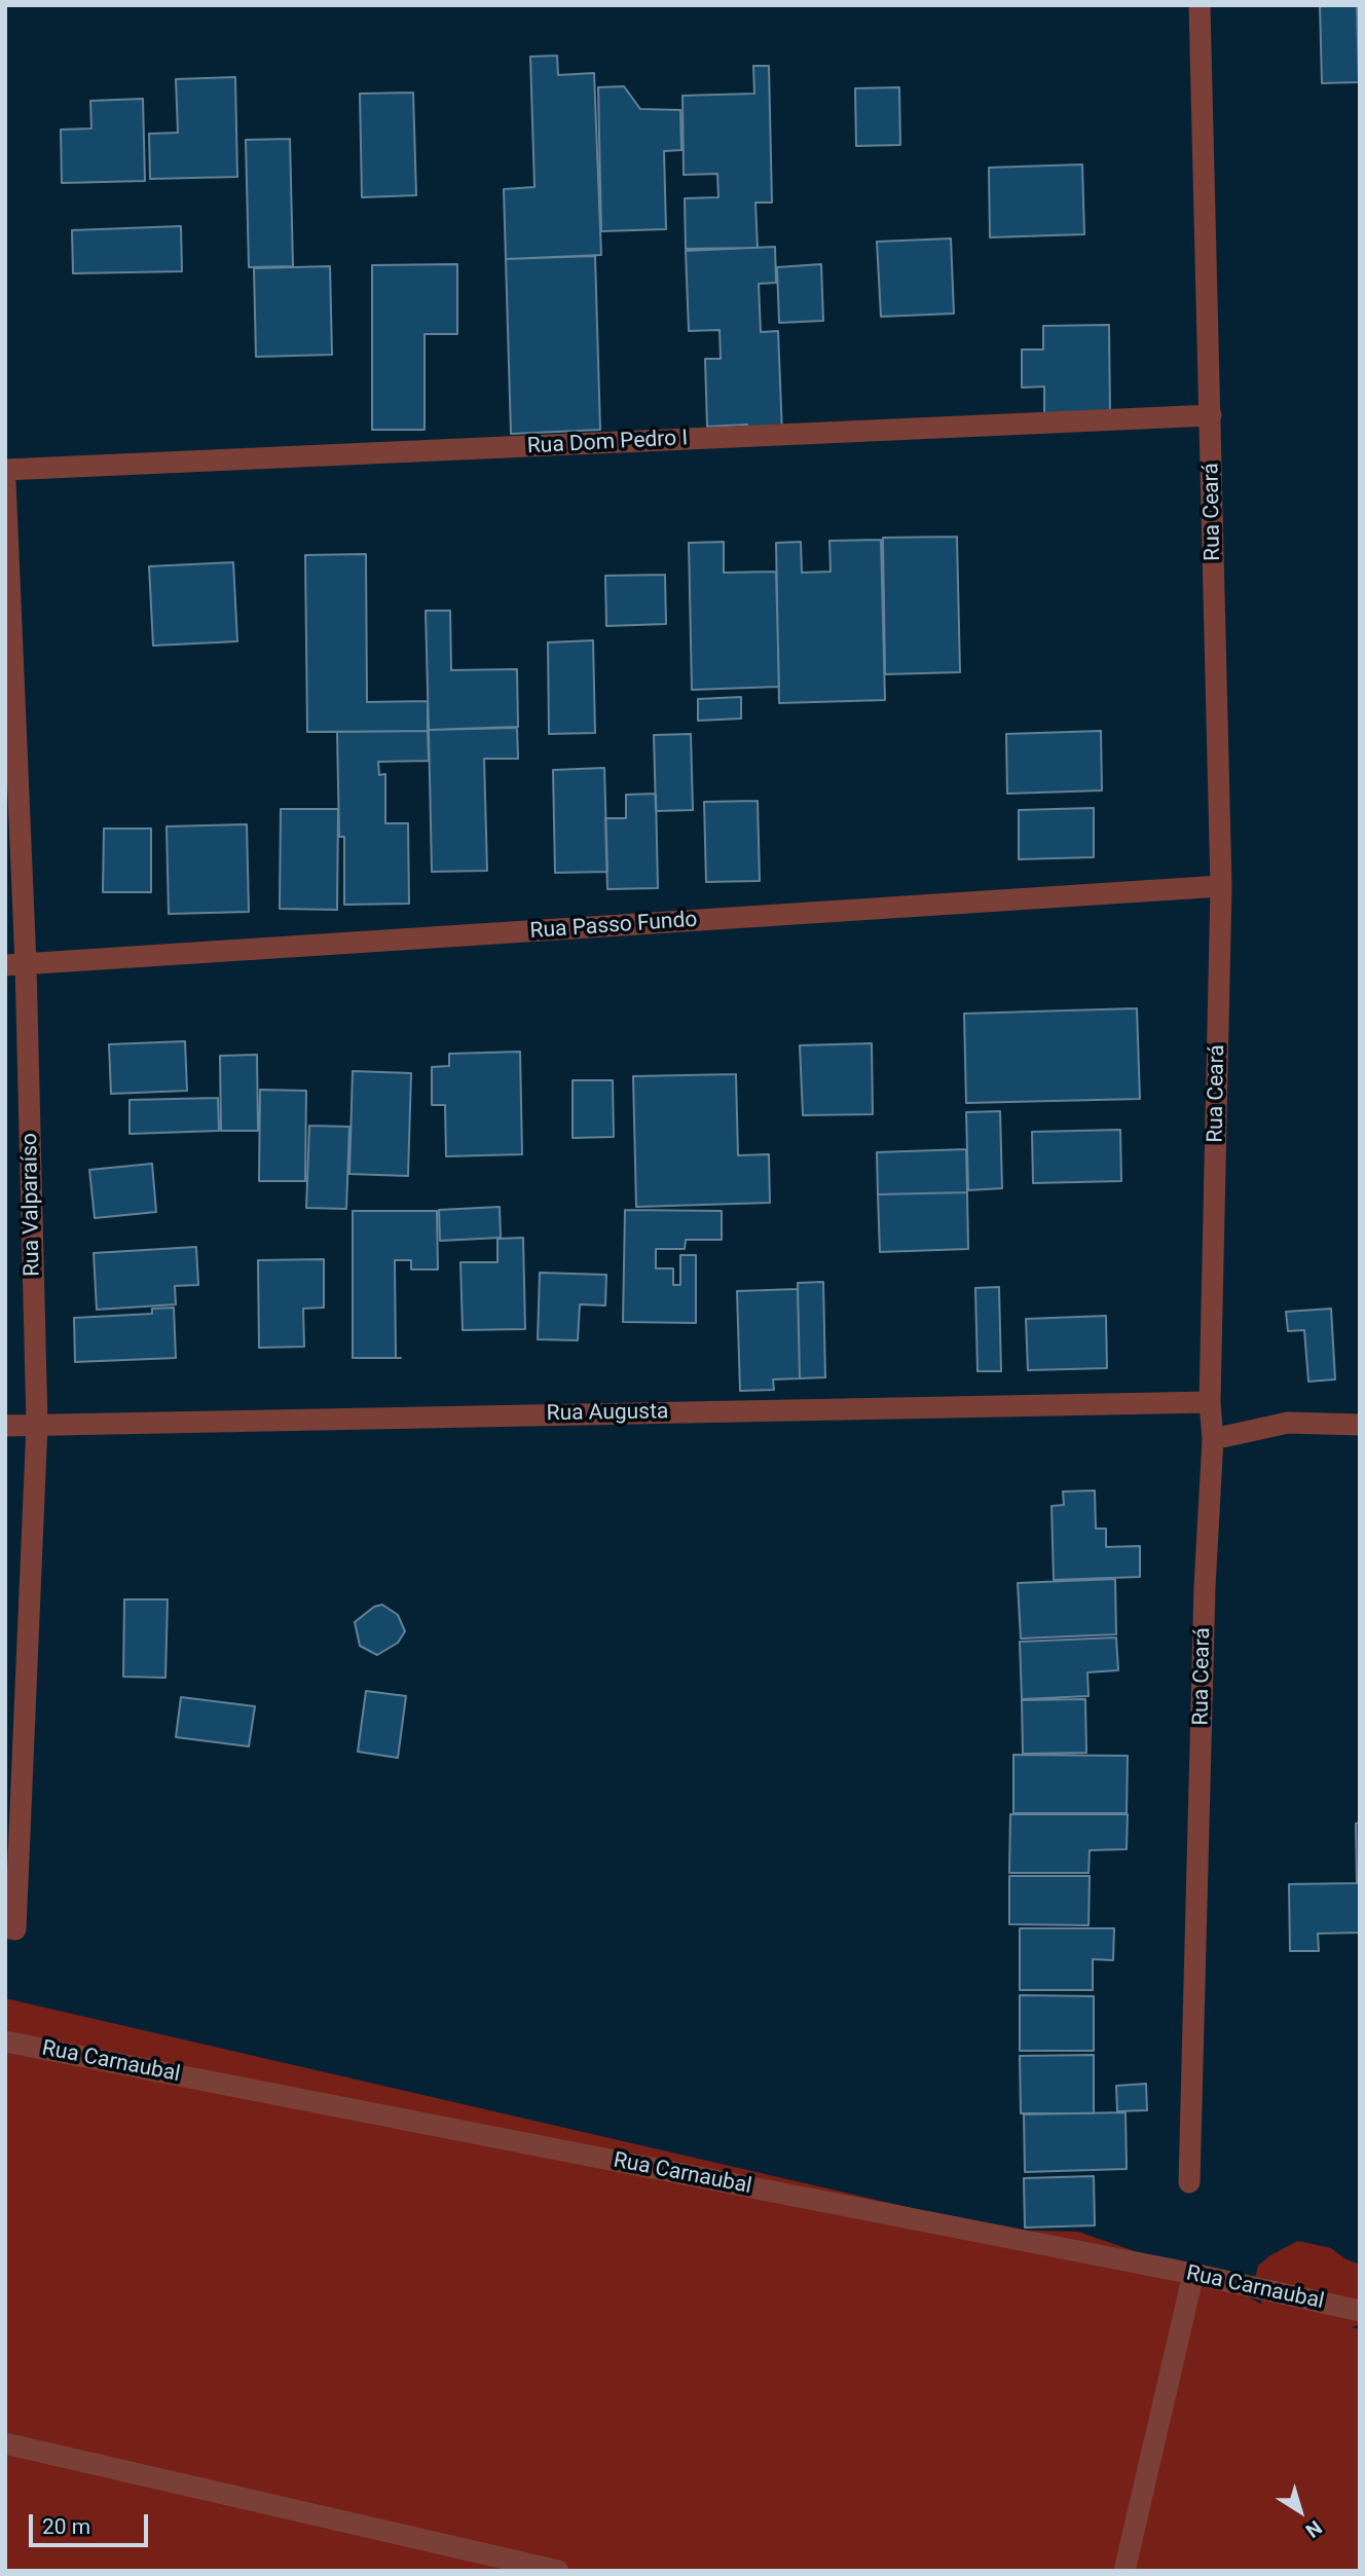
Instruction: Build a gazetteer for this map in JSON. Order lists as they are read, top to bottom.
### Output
{
  "streets": {
    "street": [
      "Rua Dom Pedro I",
      "Rua Ceará",
      "Rua Passo Fundo",
      "Rua Valparaíso",
      "Rua Augusta",
      "Rua Carnaubal"
    ]
  },
  "crossings": [
    ["Rua Dom Pedro I", "Rua Ceará"],
    ["Rua Ceará", "Rua Passo Fundo"],
    ["Rua Ceará", "Rua Augusta"],
    ["Rua Passo Fundo", "Rua Valparaíso"],
    ["Rua Valparaíso", "Rua Augusta"]
  ],
  "scale_bar": "20 m",
  "north": "bottom right"
}
